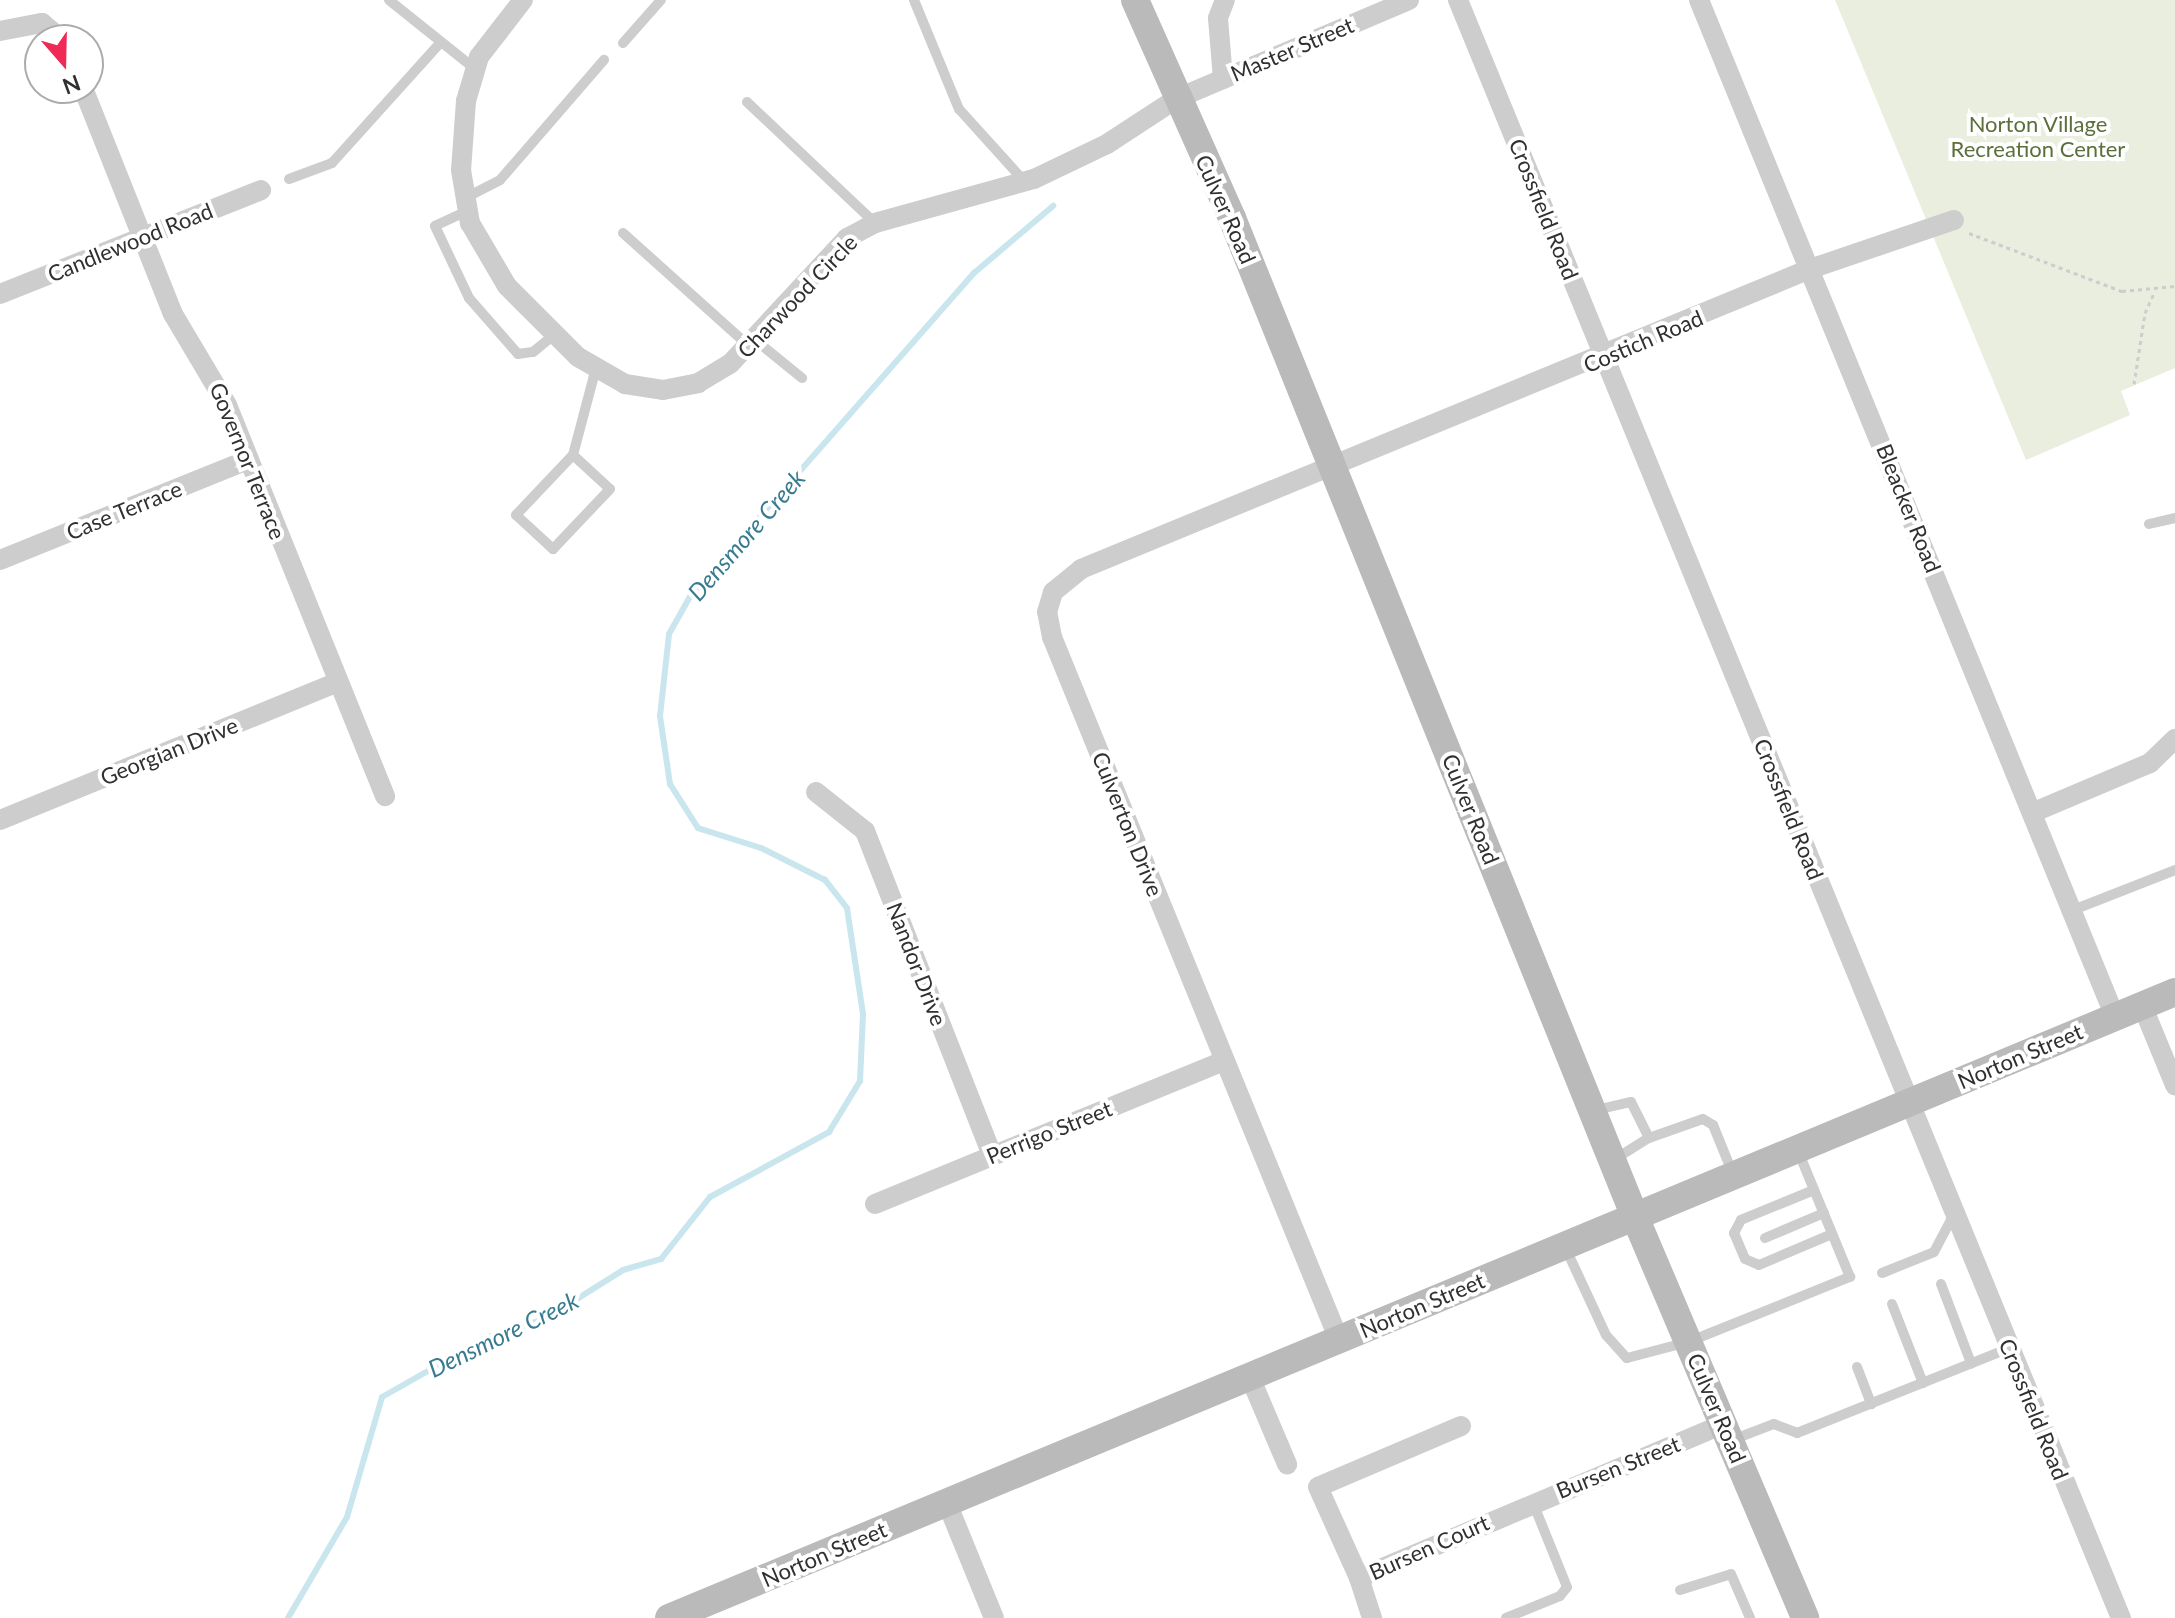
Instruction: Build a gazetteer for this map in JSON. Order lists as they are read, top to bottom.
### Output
{
  "streets": {
    "main road": ["Culver Road", "Norton Street"],
    "street": [
      "Master Street",
      "Crossfield Road",
      "Candlewood Road",
      "Charwood Circle",
      "Costich Road",
      "Governor Terrace",
      "Bleacker Road",
      "Case Terrace",
      "Georgian Drive",
      "Culverton Drive",
      "Nandor Drive",
      "Perrigo Street",
      "Bursen Street",
      "Bursen Court"
    ]
  },
  "crossings": [
    ["Master Street", "Culver Road"],
    ["Master Street", "Charwood Circle"],
    ["Culver Road", "Charwood Circle"],
    ["Culver Road", "Costich Road"],
    ["Culver Road", "Culverton Drive"],
    ["Culver Road", "Norton Street"],
    ["Culver Road", "Bursen Street"],
    ["Crossfield Road", "Costich Road"],
    ["Crossfield Road", "Norton Street"],
    ["Candlewood Road", "Governor Terrace"],
    ["Costich Road", "Bleacker Road"],
    ["Costich Road", "Culverton Drive"],
    ["Governor Terrace", "Case Terrace"],
    ["Governor Terrace", "Georgian Drive"],
    ["Bleacker Road", "Norton Street"],
    ["Culverton Drive", "Norton Street"],
    ["Culverton Drive", "Perrigo Street"],
    ["Nandor Drive", "Perrigo Street"],
    ["Bursen Street", "Bursen Court"]
  ],
  "water": ["Densmore Creek"],
  "parks": ["Norton Village Recreation Center"],
  "north": "bottom"
}
